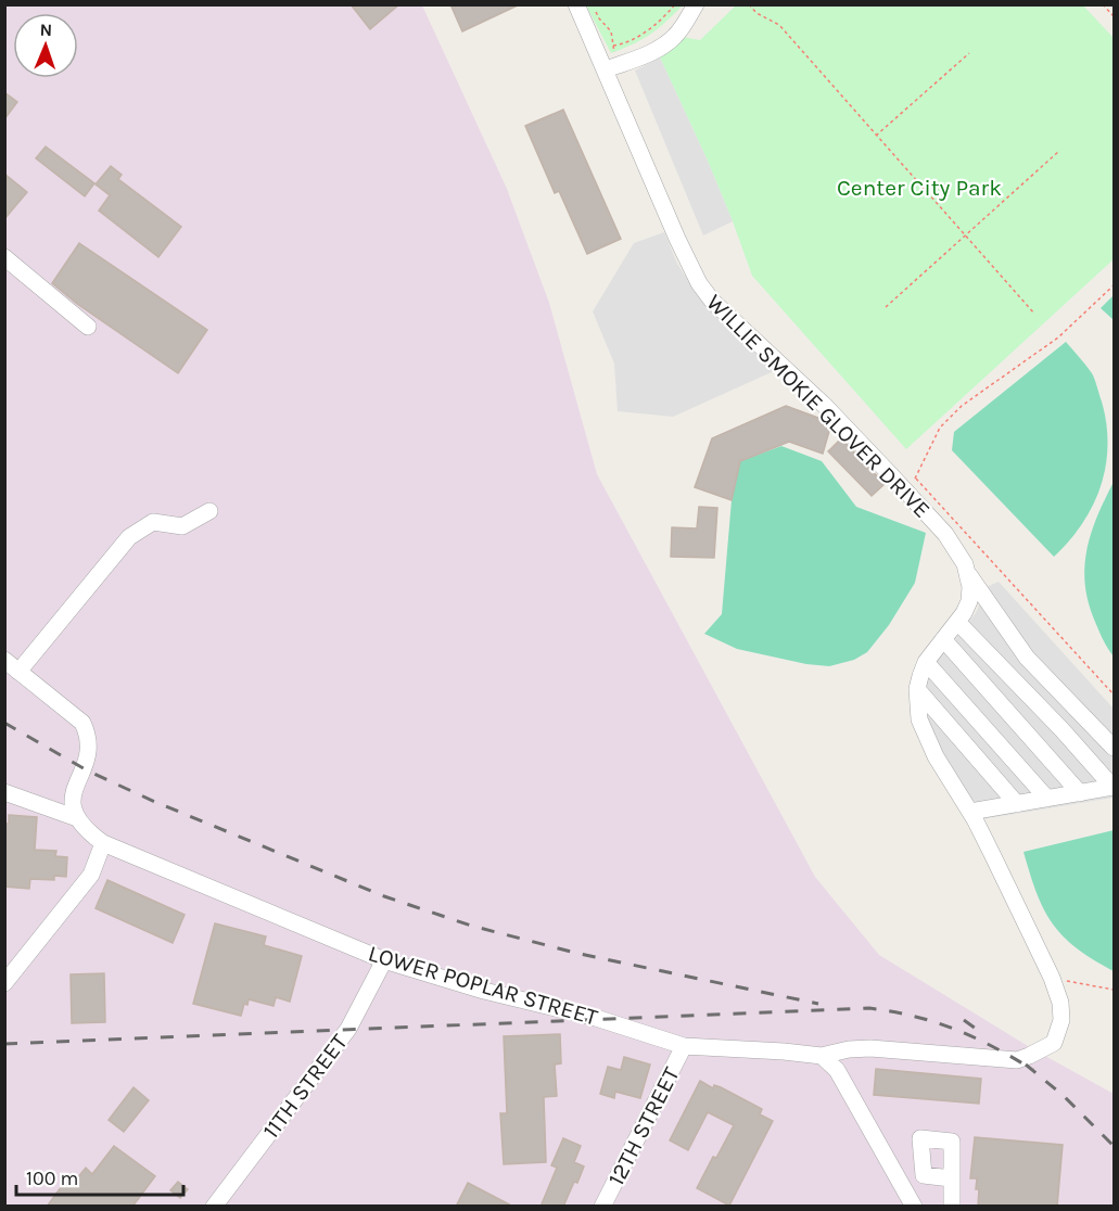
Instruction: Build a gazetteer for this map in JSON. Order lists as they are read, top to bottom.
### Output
{
  "streets": {
    "street": [
      "WILLIE SMOKIE GLOVER DRIVE",
      "LOWER POPLAR STREET",
      "11TH STREET",
      "12TH STREET"
    ]
  },
  "crossings": [
    ["LOWER POPLAR STREET", "11TH STREET"],
    ["LOWER POPLAR STREET", "12TH STREET"]
  ],
  "parks": ["Center City Park"],
  "scale_bar": "100 m",
  "north": "top"
}
